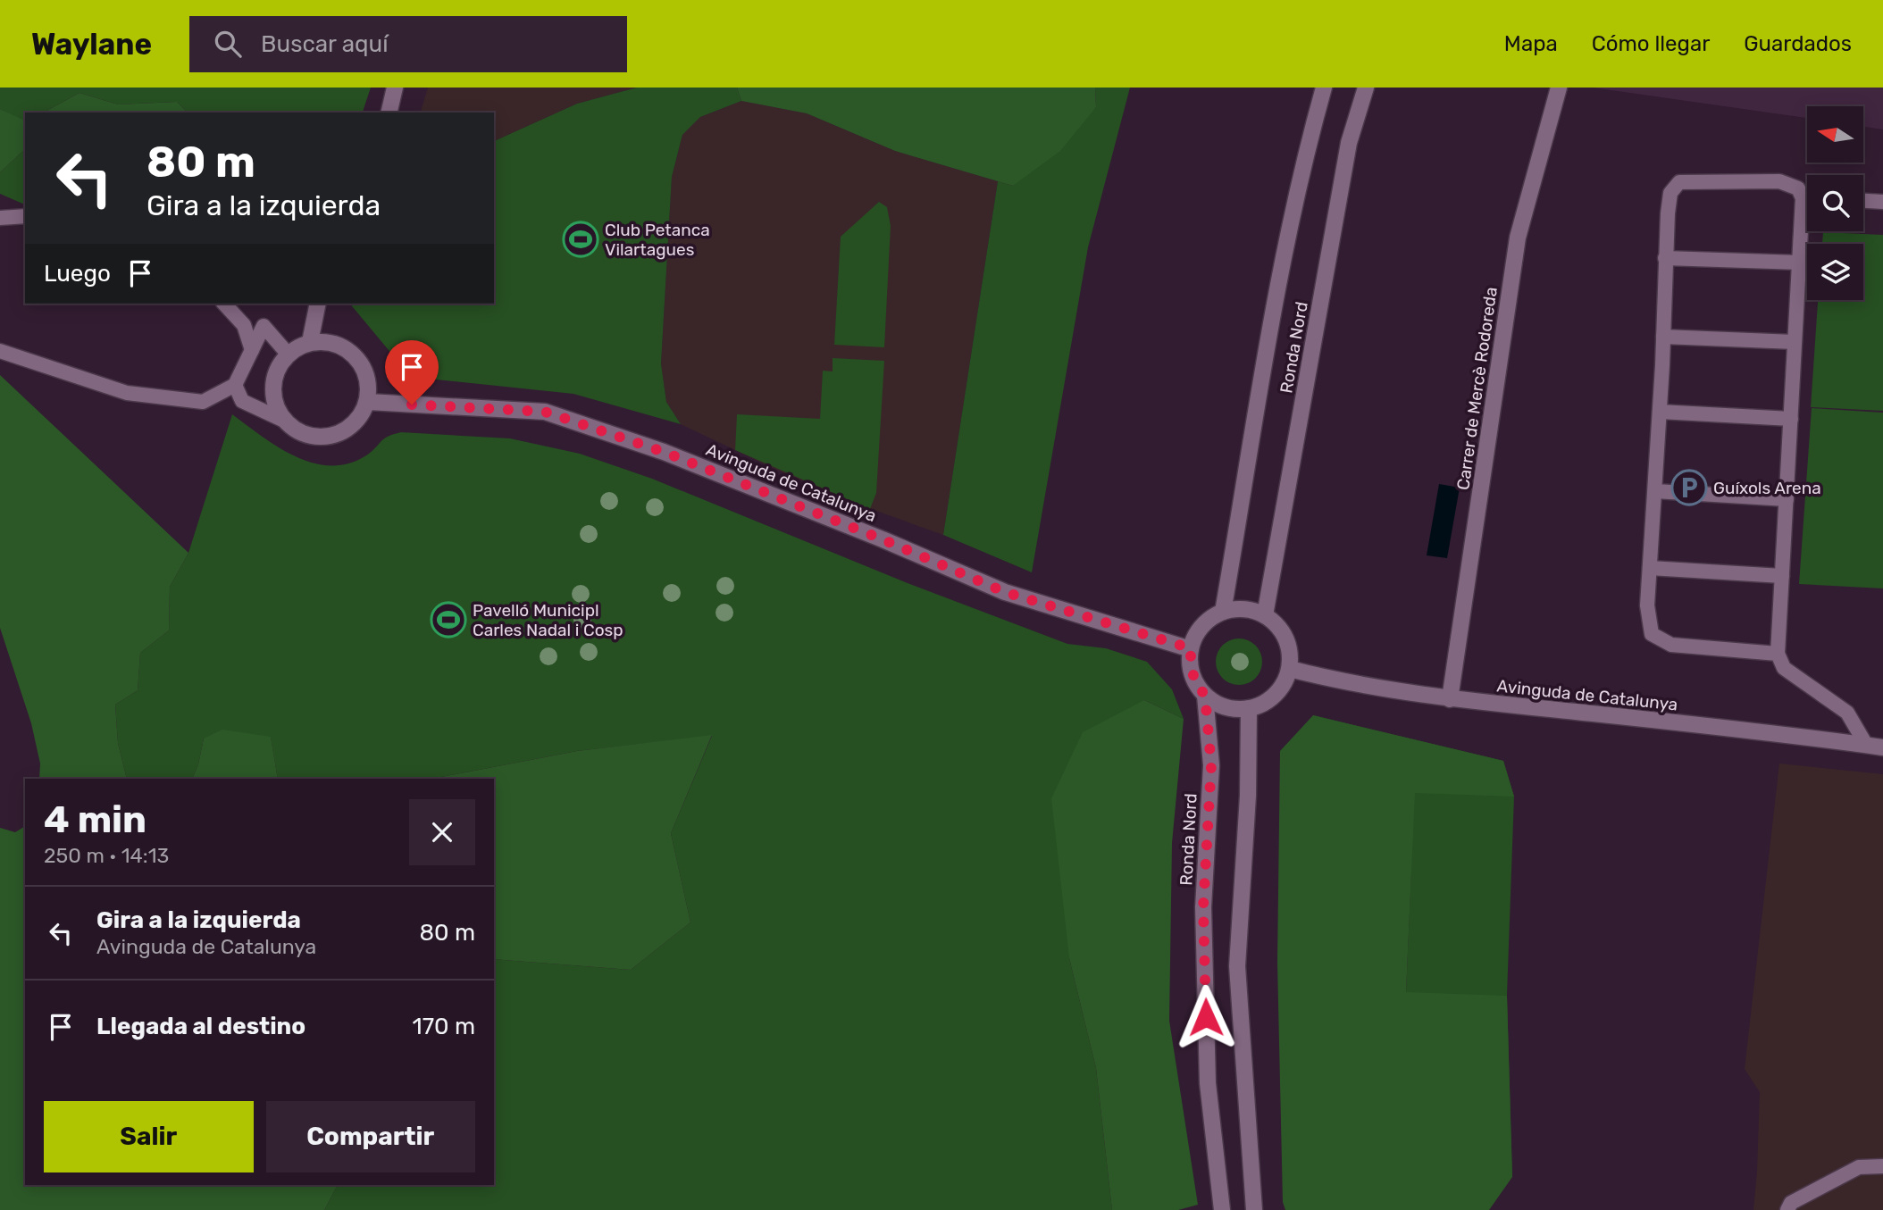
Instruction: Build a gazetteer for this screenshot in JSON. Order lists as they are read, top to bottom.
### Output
{
  "streets": {
    "street": ["Ronda Nord", "Carrer de Mercè Rodoreda", "Avinguda de Catalunya"]
  },
  "crossings": [
    ["Ronda Nord", "Avinguda de Catalunya"],
    ["Carrer de Mercè Rodoreda", "Avinguda de Catalunya"]
  ],
  "places": {
    "sports": ["Club Petanca Vilartagues", "Pavelló Municipl Carles Nadal i Cosp"],
    "parking": ["Guíxols Arena"]
  },
  "north": "left",
  "page": {
    "header": "Waylane",
    "search": "Buscar aquí",
    "nav": ["Mapa", "Cómo llegar", "Guardados"],
    "turn": ["80 m", "Gira a la izquierda"],
    "then": "Luego",
    "heading": ["4 min", "250 m · 14:13"],
    "list": [
      {
        "name": "Gira a la izquierda",
        "note": "Avinguda de Catalunya",
        "value": "80 m"
      },
      {
        "name": "Llegada al destino",
        "value": "170 m"
      }
    ],
    "buttons": ["Salir", "Compartir"]
  }
}
